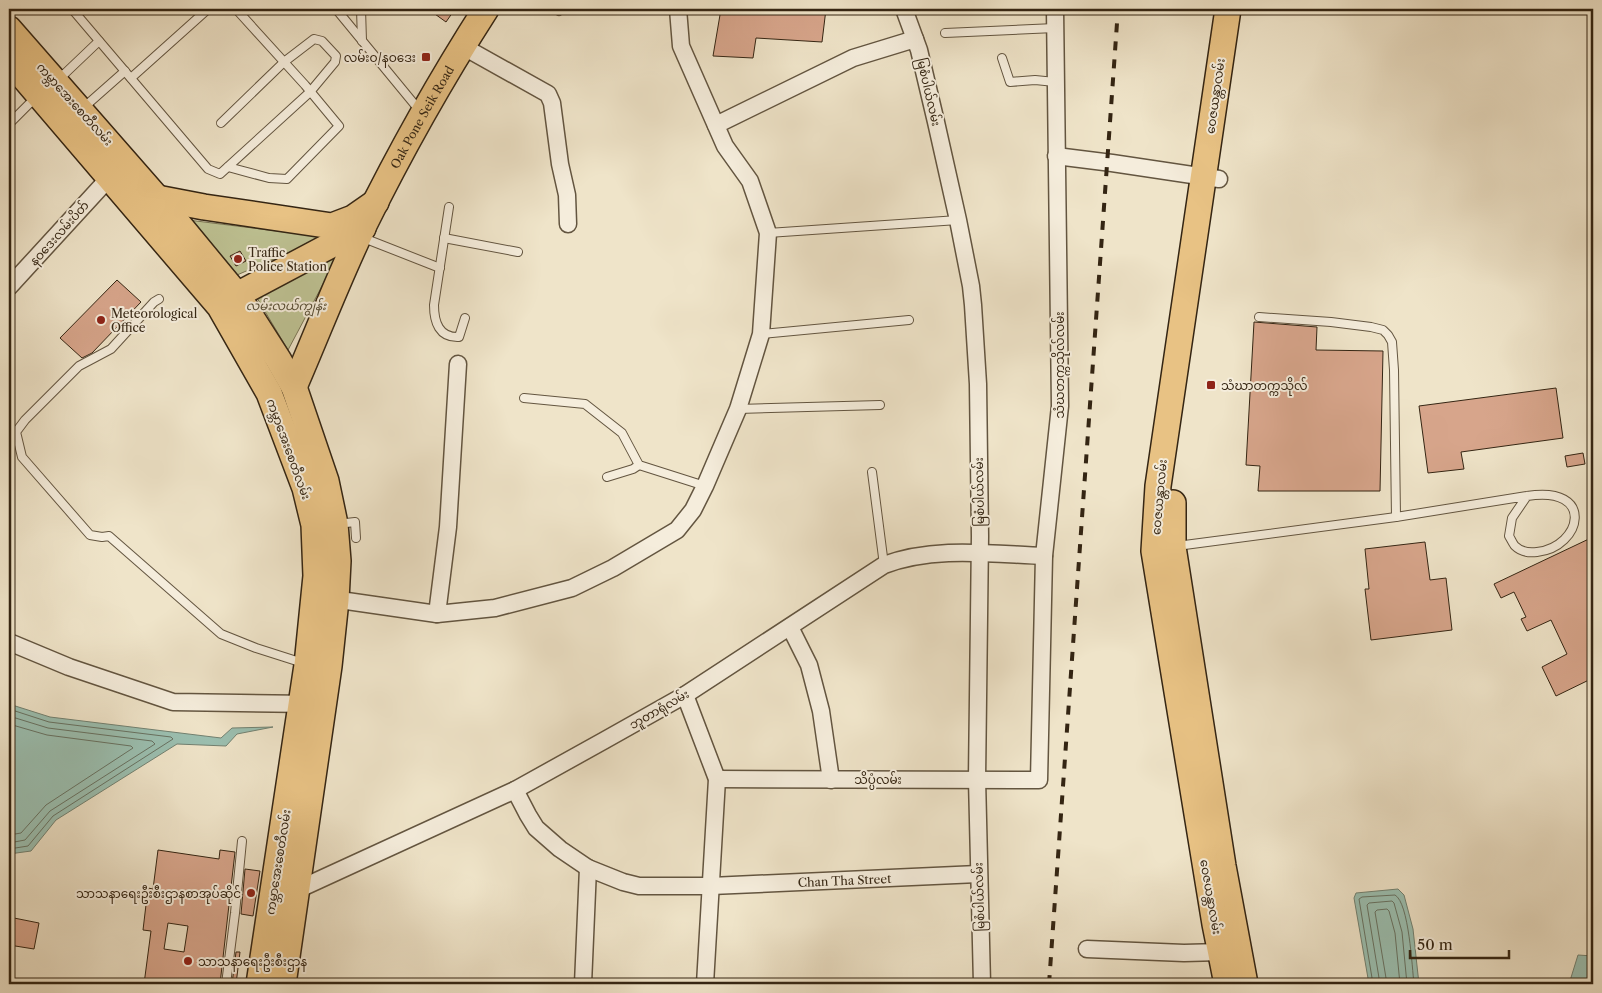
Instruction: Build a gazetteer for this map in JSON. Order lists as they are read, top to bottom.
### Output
{
  "streets": {
    "main road": ["ဝေဇယန္တာလမ်း", "ကမ္ဘာအေးစေတီလမ်း", "Oak Pone Seik Road"],
    "street": [
      "မြစံပါယ်လမ်း",
      "နဝဒေးလမ်းပိတ်",
      "သံဃတက္ကသိုလ်လမ်း",
      "ဘူတာရုံလမ်း",
      "သိပ္ပံလမ်း",
      "Chan Tha Street"
    ]
  },
  "crossings": [
    ["မြစံပါယ်လမ်း", "ဘူတာရုံလမ်း"],
    ["မြစံပါယ်လမ်း", "သိပ္ပံလမ်း"],
    ["မြစံပါယ်လမ်း", "Chan Tha Street"],
    ["ကမ္ဘာအေးစေတီလမ်း", "Oak Pone Seik Road"],
    ["ကမ္ဘာအေးစေတီလမ်း", "နဝဒေးလမ်းပိတ်"],
    ["ကမ္ဘာအေးစေတီလမ်း", "ဘူတာရုံလမ်း"],
    ["သံဃတက္ကသိုလ်လမ်း", "ဘူတာရုံလမ်း"],
    ["သံဃတက္ကသိုလ်လမ်း", "သိပ္ပံလမ်း"],
    ["ဘူတာရုံလမ်း", "Chan Tha Street"]
  ],
  "parks": ["လမ်းလယ်ကျွန်း"],
  "places": {
    "transit": ["လမ်းဝ/နဝဒေး", "သံဃာတက္ကသိုလ်"],
    "other": [
      "Traffic Police Station",
      "Meteorological Office",
      "သာသနာရေးဦးစီးဌာနစာအုပ်ဆိုင်",
      "သာသနာရေးဦးစီးဌာန"
    ]
  },
  "scale_bar": "50 m"
}
